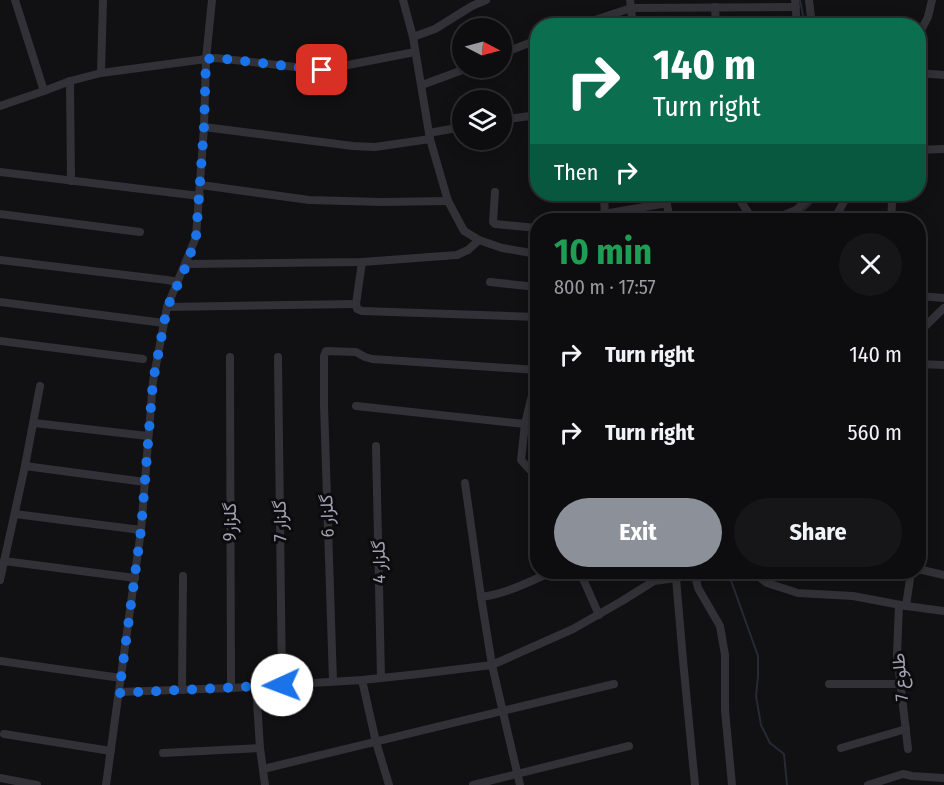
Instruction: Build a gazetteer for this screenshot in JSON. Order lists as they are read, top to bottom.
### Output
{
  "streets": {
    "street": [
      "گلزار 6",
      "گلزار 7",
      "گلزار9",
      "گلزار 4",
      "طلوع 7"
    ]
  },
  "north": "right",
  "page": {
    "turn": ["140 m", "Turn right"],
    "then": "Then",
    "heading": ["10 min", "800 m · 17:57"],
    "list": [
      {
        "name": "Turn right",
        "value": "140 m"
      },
      {
        "name": "Turn right",
        "value": "560 m"
      }
    ],
    "buttons": ["Exit", "Share"]
  }
}
